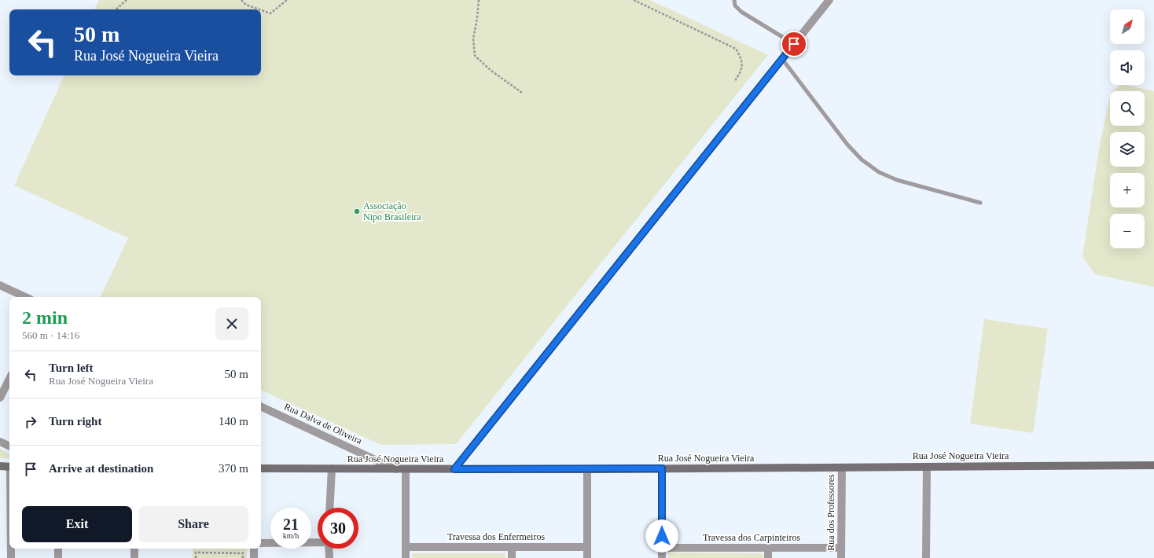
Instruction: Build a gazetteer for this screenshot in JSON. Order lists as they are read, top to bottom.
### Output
{
  "streets": {
    "street": [
      "Rua Dalva de Oliveira",
      "Rua José Nogueira Vieira",
      "Rua dos Professores",
      "Travessa dos Enfermeiros",
      "Travessa dos Carpinteiros"
    ]
  },
  "crossings": [
    ["Rua Dalva de Oliveira", "Rua José Nogueira Vieira"],
    ["Rua José Nogueira Vieira", "Rua dos Professores"],
    ["Rua dos Professores", "Travessa dos Carpinteiros"]
  ],
  "places": ["Associação Nipo Brasileira"],
  "north": "top right",
  "page": {
    "map_buttons": ["+", "−"],
    "turn": ["50 m", "Rua José Nogueira Vieira"],
    "heading": ["2 min", "560 m · 14:16"],
    "list": [
      {
        "name": "Turn left",
        "note": "Rua José Nogueira Vieira",
        "value": "50 m"
      },
      {
        "name": "Turn right",
        "value": "140 m"
      },
      {
        "name": "Arrive at destination",
        "value": "370 m"
      }
    ],
    "buttons": ["Exit", "Share"],
    "speed": "21 km/h",
    "limit": "30"
  }
}
